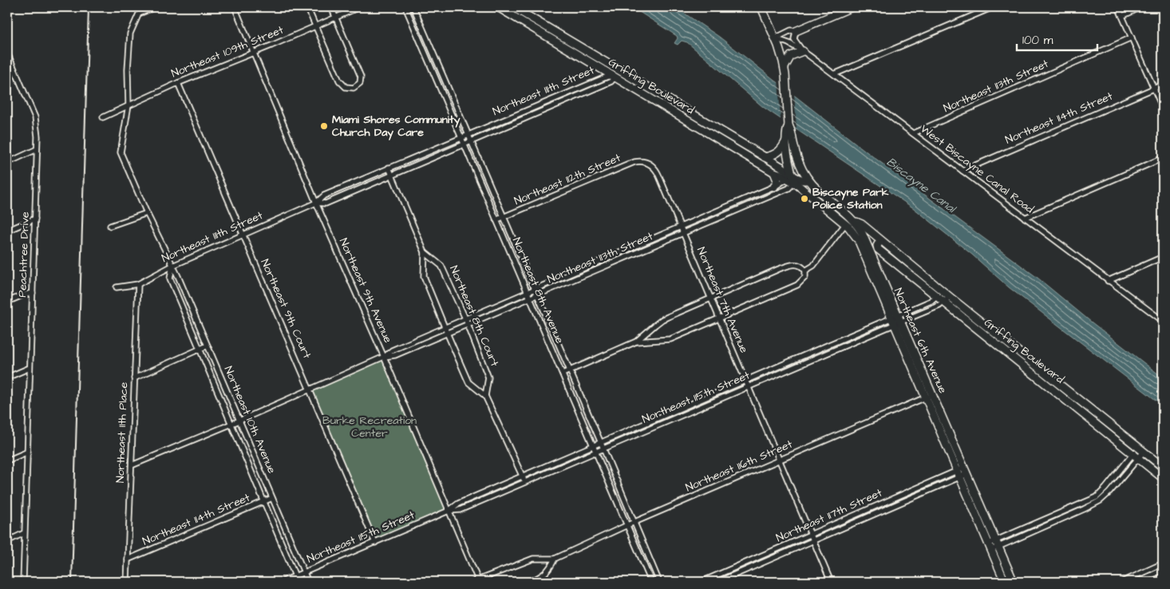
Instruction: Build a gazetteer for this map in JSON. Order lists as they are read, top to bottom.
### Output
{
  "streets": {
    "street": [
      "Northeast 109th Street",
      "Griffing Boulevard",
      "Northeast 113th Street",
      "Northeast 111th Street",
      "Northeast 114th Street",
      "West Biscayne Canal Road",
      "Northeast 112th Street",
      "Peachtree Drive",
      "Northeast 9th Avenue",
      "Northeast 8th Avenue",
      "Northeast 7th Avenue",
      "Northeast 9th Court",
      "Northeast 8th Court",
      "Northeast 6th Avenue",
      "Northeast 115th Street",
      "Northeast 10th Avenue",
      "Northeast 11th Place",
      "Northeast 116th Street",
      "Northeast 117th Street"
    ]
  },
  "crossings": [
    ["Northeast 109th Street", "Northeast 9th Avenue"],
    ["Northeast 109th Street", "Northeast 9th Court"],
    ["Northeast 109th Street", "Northeast 10th Avenue"],
    ["Griffing Boulevard", "Northeast 113th Street"],
    ["Griffing Boulevard", "Northeast 111th Street"],
    ["Griffing Boulevard", "Northeast 6th Avenue"],
    ["Griffing Boulevard", "Northeast 115th Street"],
    ["Northeast 113th Street", "West Biscayne Canal Road"],
    ["Northeast 113th Street", "Northeast 9th Avenue"],
    ["Northeast 113th Street", "Northeast 8th Avenue"],
    ["Northeast 113th Street", "Northeast 7th Avenue"],
    ["Northeast 113th Street", "Northeast 9th Court"],
    ["Northeast 113th Street", "Northeast 8th Court"],
    ["Northeast 113th Street", "Northeast 6th Avenue"],
    ["Northeast 113th Street", "Northeast 10th Avenue"],
    ["Northeast 113th Street", "Northeast 11th Place"],
    ["Northeast 111th Street", "Northeast 9th Avenue"],
    ["Northeast 111th Street", "Northeast 8th Avenue"],
    ["Northeast 111th Street", "Northeast 9th Court"],
    ["Northeast 111th Street", "Northeast 8th Court"],
    ["Northeast 111th Street", "Northeast 10th Avenue"],
    ["Northeast 111th Street", "Northeast 11th Place"],
    ["Northeast 114th Street", "West Biscayne Canal Road"],
    ["Northeast 114th Street", "Northeast 10th Avenue"],
    ["Northeast 114th Street", "Northeast 11th Place"],
    ["West Biscayne Canal Road", "Northeast 6th Avenue"],
    ["Northeast 112th Street", "Northeast 8th Avenue"],
    ["Northeast 112th Street", "Northeast 7th Avenue"],
    ["Northeast 9th Avenue", "Northeast 115th Street"],
    ["Northeast 9th Avenue", "Northeast 116th Street"],
    ["Northeast 8th Avenue", "Northeast 115th Street"],
    ["Northeast 8th Avenue", "Northeast 116th Street"],
    ["Northeast 7th Avenue", "Northeast 115th Street"],
    ["Northeast 7th Avenue", "Northeast 116th Street"],
    ["Northeast 7th Avenue", "Northeast 117th Street"],
    ["Northeast 9th Court", "Northeast 115th Street"],
    ["Northeast 8th Court", "Northeast 115th Street"],
    ["Northeast 6th Avenue", "Northeast 115th Street"],
    ["Northeast 6th Avenue", "Northeast 116th Street"],
    ["Northeast 6th Avenue", "Northeast 117th Street"],
    ["Northeast 115th Street", "Northeast 10th Avenue"]
  ],
  "water": ["Biscayne Canal"],
  "parks": ["Burke Recreation Center"],
  "places": ["Miami Shores Community Church Day Care", "Biscayne Park Police Station"],
  "scale_bar": "100 m"
}
